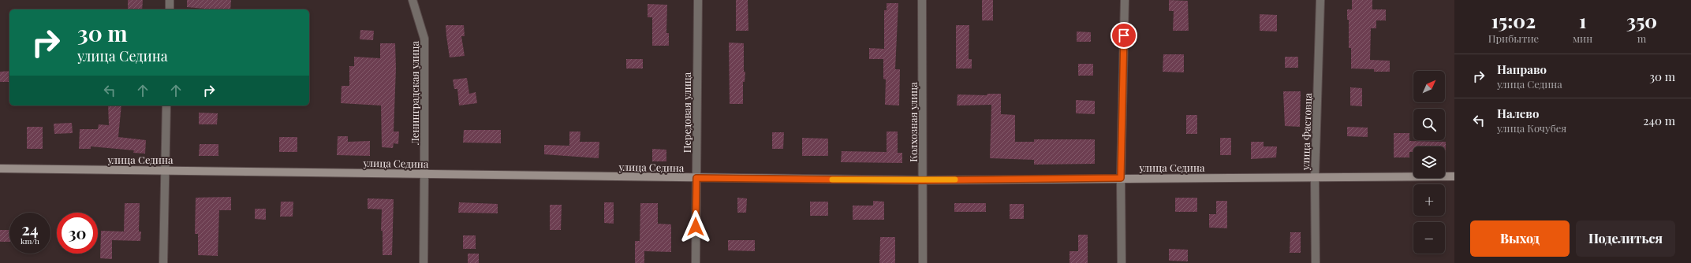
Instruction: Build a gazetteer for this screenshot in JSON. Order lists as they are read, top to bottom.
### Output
{
  "streets": {
    "main road": ["улица Седина"],
    "street": [
      "Ленинградская улица",
      "Передовая улица",
      "Колхозная улица",
      "улица Фастовца"
    ]
  },
  "crossings": [
    ["Ленинградская улица", "улица Седина"],
    ["Передовая улица", "улица Седина"],
    ["Колхозная улица", "улица Седина"],
    ["улица Фастовца", "улица Седина"]
  ],
  "north": "top right",
  "page": {
    "eta": [
      "15:02",
      "Прибытие",
      "1",
      "мин",
      "350",
      "m"
    ],
    "turn": ["30 m", "улица Седина"],
    "list": [
      {
        "name": "Направо",
        "note": "улица Седина",
        "value": "30 m"
      },
      {
        "name": "Налево",
        "note": "улица Кочубея",
        "value": "240 m"
      }
    ],
    "map_buttons": ["+", "−"],
    "speed": "24 km/h",
    "limit": "30",
    "buttons": ["Выход", "Поделиться"]
  }
}
